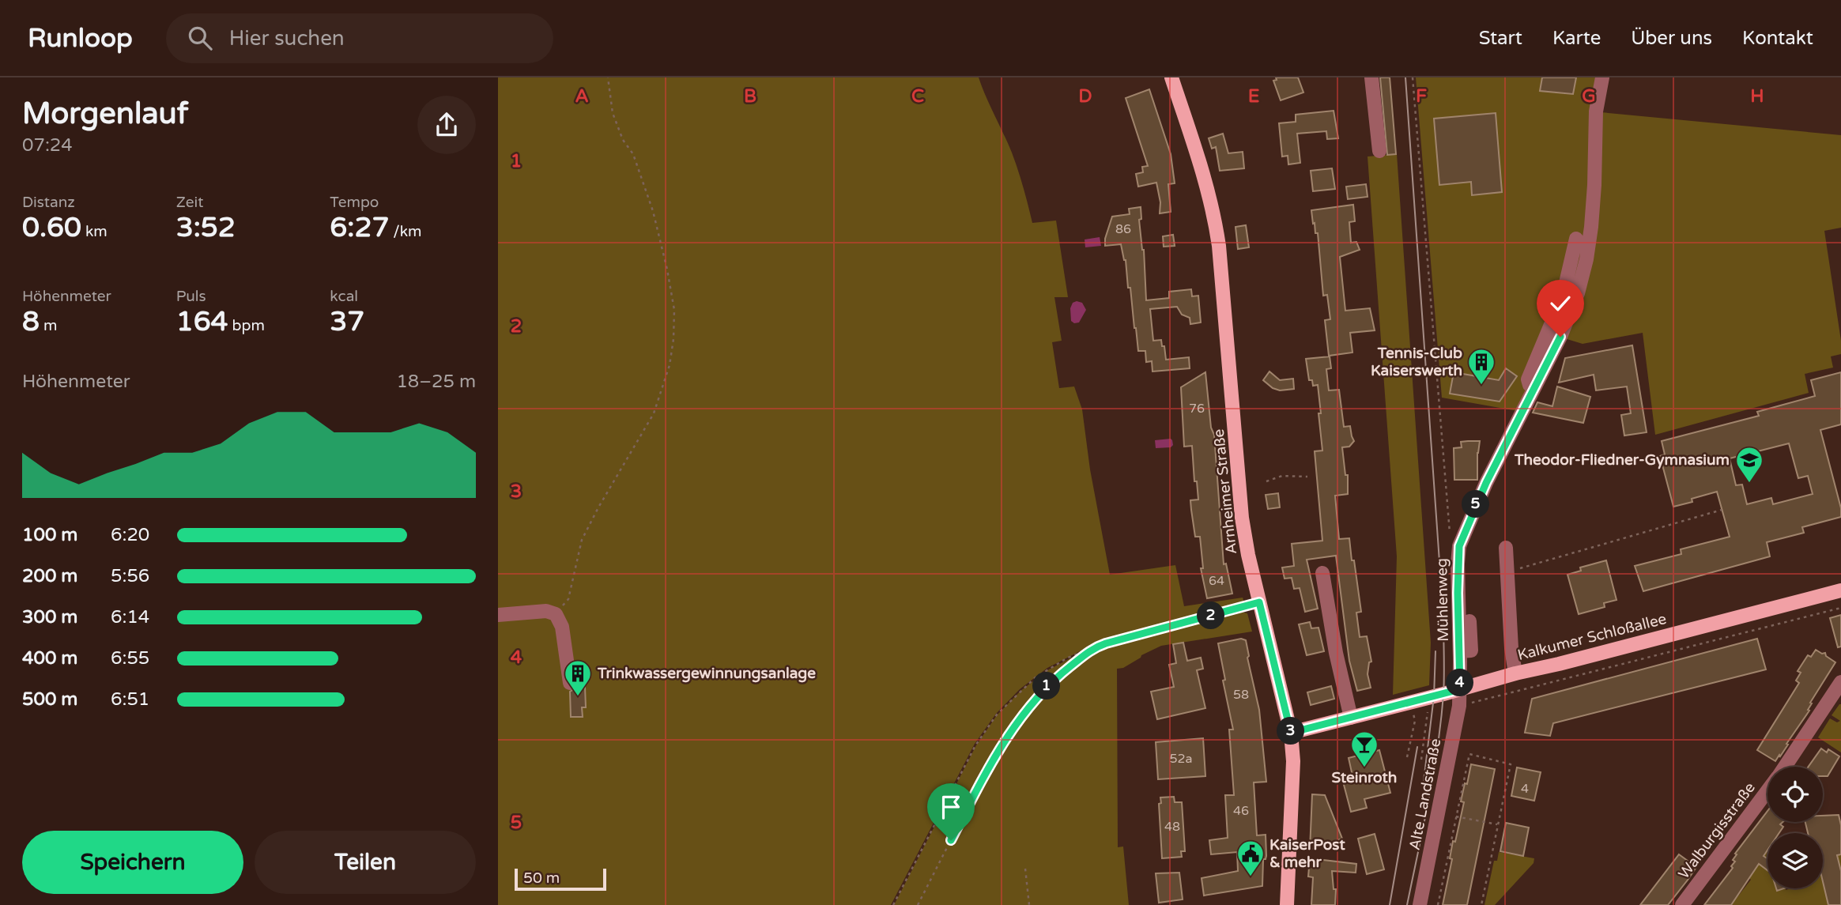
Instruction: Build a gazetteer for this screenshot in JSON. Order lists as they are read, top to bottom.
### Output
{
  "streets": {
    "main road": ["Arnheimer Straße", "Kalkumer Schloßallee"],
    "street": ["Mühlenweg", "Alte Landstraße", "Walburgisstraße"]
  },
  "crossings": [
    ["Arnheimer Straße", "Kalkumer Schloßallee"],
    ["Mühlenweg", "Kalkumer Schloßallee"],
    ["Mühlenweg", "Alte Landstraße"],
    ["Kalkumer Schloßallee", "Alte Landstraße"]
  ],
  "places": {
    "building": ["Tennis-Club Kaiserswerth", "Trinkwassergewinnungsanlage"],
    "school or university": ["Theodor-Fliedner-Gymnasium"],
    "bar": ["Steinroth"],
    "public building": ["KaiserPost & mehr"]
  },
  "house_numbers": [
    "86",
    "76",
    "64",
    "58",
    "52a",
    "4",
    "46",
    "48"
  ],
  "scale_bar": "50 m",
  "page": {
    "header": "Runloop",
    "search": "Hier suchen",
    "nav": [
      "Start",
      "Karte",
      "Über uns",
      "Kontakt"
    ],
    "heading": ["Morgenlauf", "07:24"],
    "stats": [
      ["Distanz", "0.60 km"],
      ["Zeit", "3:52"],
      ["Tempo", "6:27 /km"],
      ["Höhenmeter", "8 m"],
      ["Puls", "164 bpm"],
      ["kcal", "37"]
    ],
    "chart": ["Höhenmeter", "18–25 m"],
    "pins": [
      "5",
      "2",
      "4",
      "1",
      "3"
    ],
    "list": [
      {
        "name": "100 m",
        "note": "6:20"
      },
      {
        "name": "200 m",
        "note": "5:56"
      },
      {
        "name": "300 m",
        "note": "6:14"
      },
      {
        "name": "400 m",
        "note": "6:55"
      },
      {
        "name": "500 m",
        "note": "6:51"
      }
    ],
    "buttons": ["Speichern", "Teilen"],
    "scale": "50 m"
  },
  "grid": {
    "columns": [
      "A",
      "B",
      "C",
      "D",
      "E",
      "F",
      "G",
      "H"
    ],
    "rows": [
      "1",
      "2",
      "3",
      "4",
      "5"
    ]
  }
}
